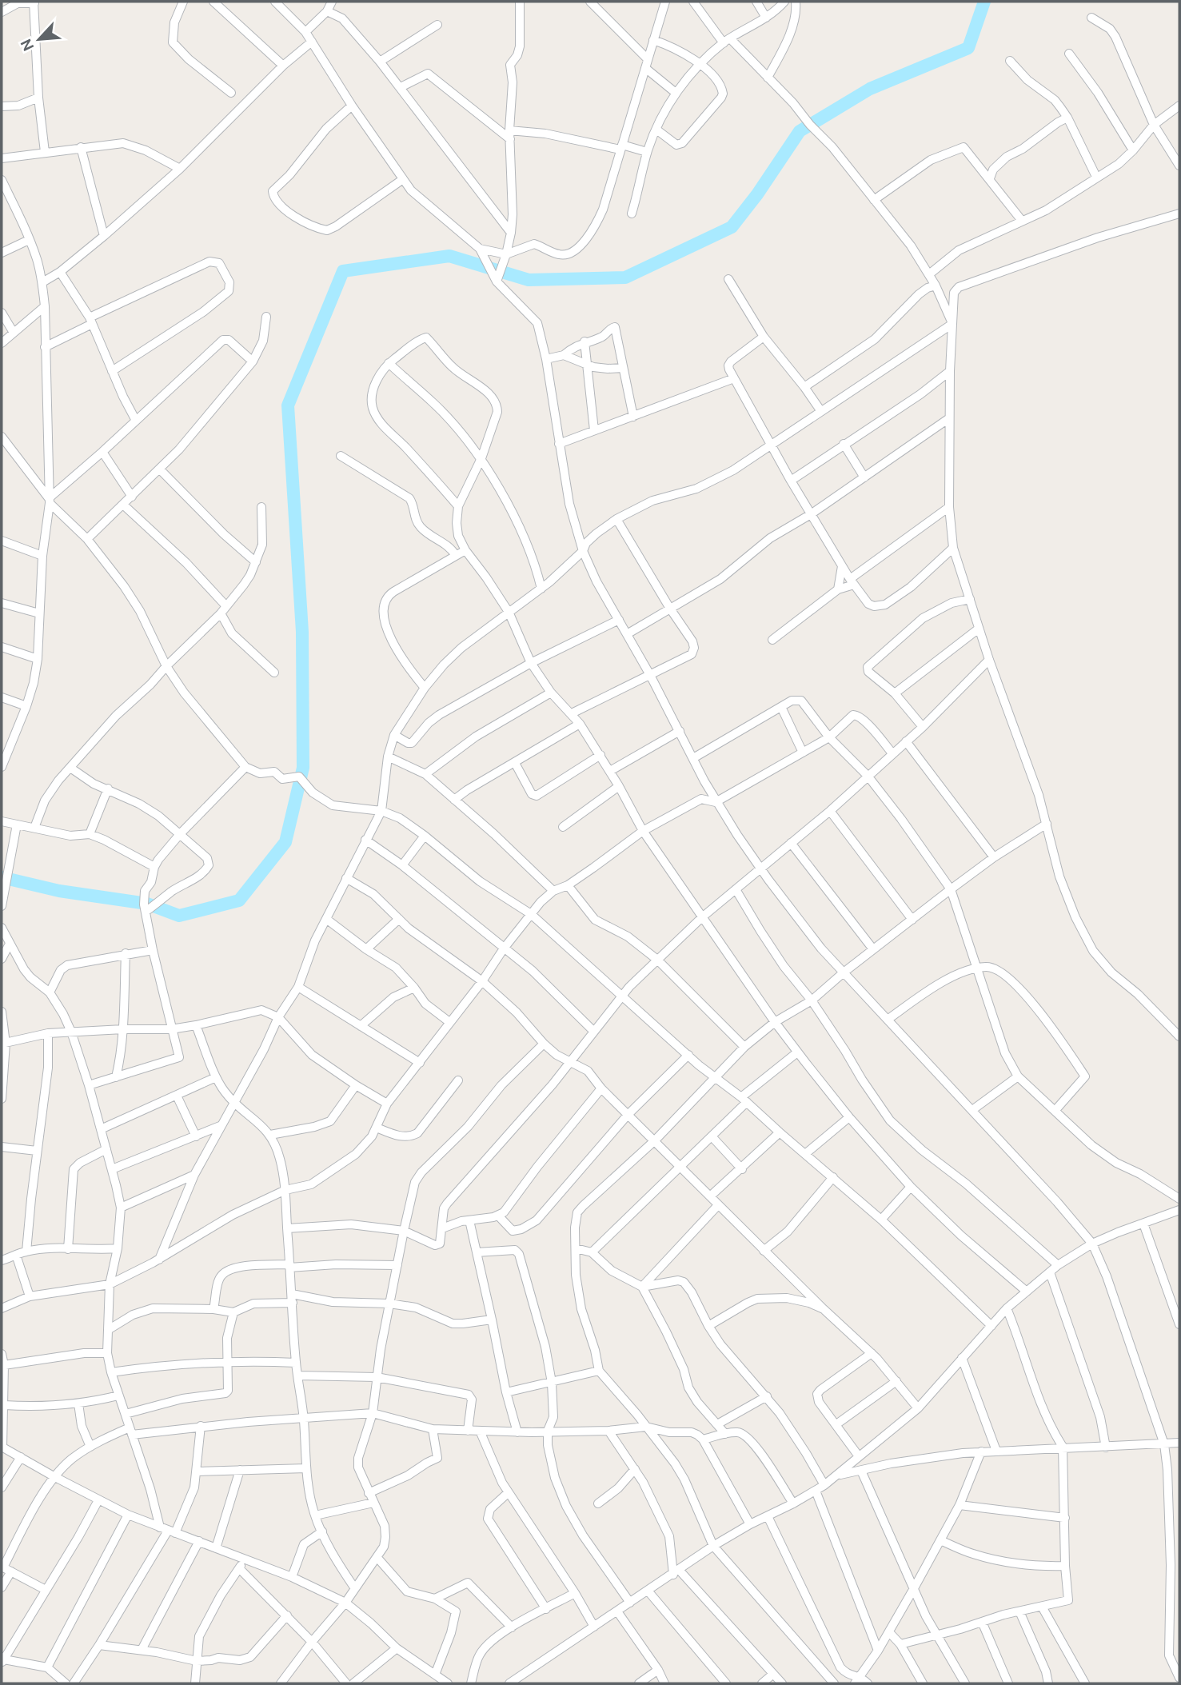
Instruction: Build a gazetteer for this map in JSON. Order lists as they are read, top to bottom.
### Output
{
  "north": "bottom left"
}
